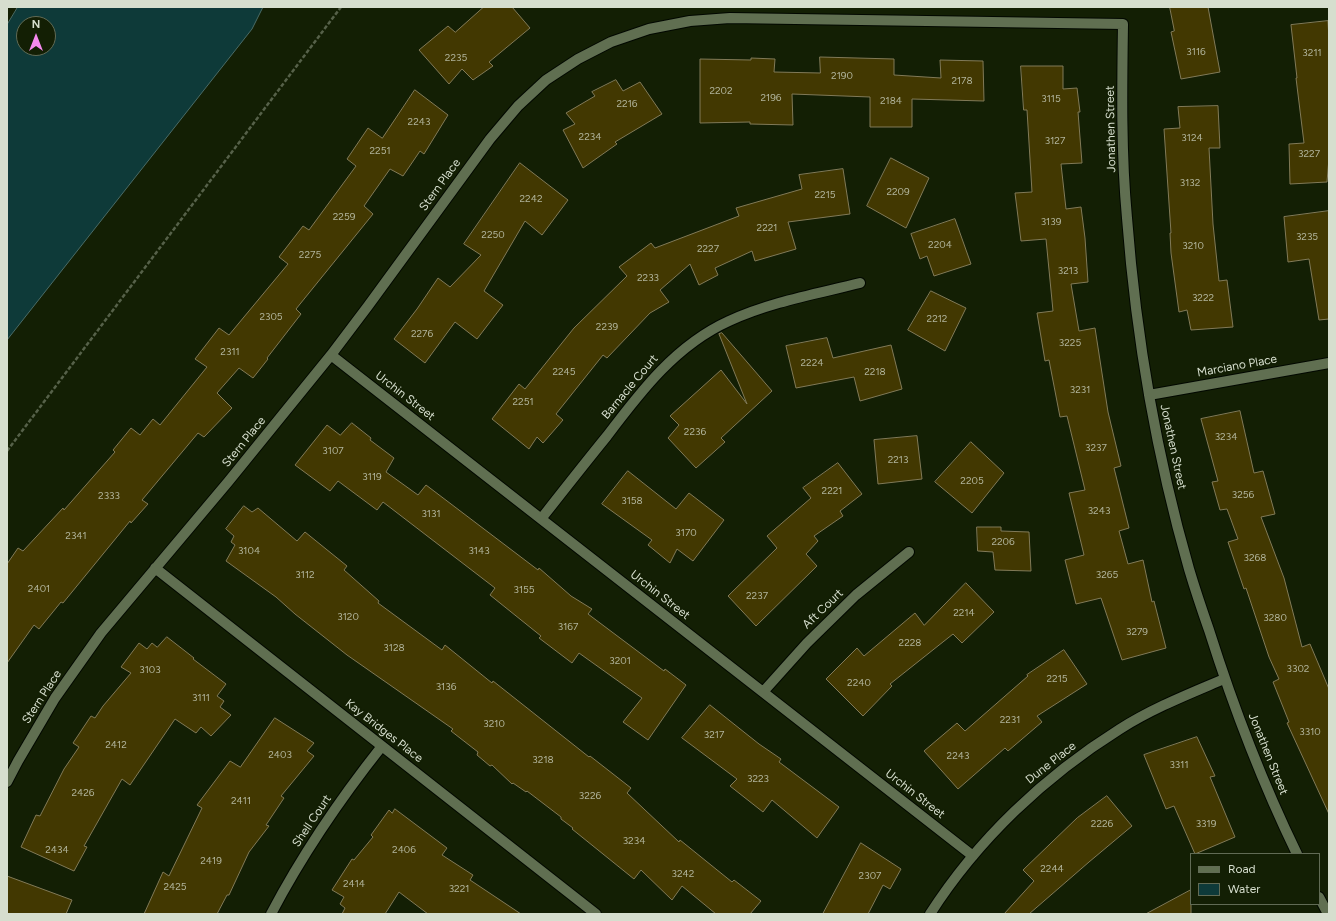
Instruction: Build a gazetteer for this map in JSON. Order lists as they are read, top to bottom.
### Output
{
  "streets": {
    "street": [
      "Jonathen Street",
      "Stern Place",
      "Marciano Place",
      "Barnacle Court",
      "Urchin Street",
      "Aft Court",
      "Kay Bridges Place",
      "Dune Place",
      "Shell Court"
    ]
  },
  "crossings": [
    ["Jonathen Street", "Stern Place"],
    ["Jonathen Street", "Marciano Place"],
    ["Jonathen Street", "Dune Place"],
    ["Stern Place", "Urchin Street"],
    ["Stern Place", "Kay Bridges Place"],
    ["Barnacle Court", "Urchin Street"],
    ["Urchin Street", "Aft Court"],
    ["Urchin Street", "Dune Place"],
    ["Kay Bridges Place", "Shell Court"]
  ],
  "house_numbers": [
    "3116",
    "3211",
    "2235",
    "2190",
    "2178",
    "2202",
    "2196",
    "3115",
    "2184",
    "2216",
    "2243",
    "2234",
    "3124",
    "3127",
    "2251",
    "3227",
    "3132",
    "2209",
    "2215",
    "2242",
    "2259",
    "3139",
    "2221",
    "2250",
    "3235",
    "2204",
    "3210",
    "2227",
    "2275",
    "3213",
    "2233",
    "3222",
    "2305",
    "2212",
    "2239",
    "2276",
    "3225",
    "2311",
    "2224",
    "2245",
    "2218",
    "3231",
    "2251",
    "2236",
    "3234",
    "3237",
    "3107",
    "2213",
    "3119",
    "2205",
    "2221",
    "3256",
    "2333",
    "3158",
    "3243",
    "3131",
    "3170",
    "2341",
    "2206",
    "3104",
    "3143",
    "3268",
    "3112",
    "3265",
    "2401",
    "3155",
    "2237",
    "2214",
    "3120",
    "3280",
    "3167",
    "3279",
    "2228",
    "3128",
    "3201",
    "3302",
    "3103",
    "2215",
    "2240",
    "3136",
    "3111",
    "2231",
    "3210",
    "3310",
    "3217",
    "2412",
    "2403",
    "2243",
    "3218",
    "3311",
    "3223",
    "2426",
    "3226",
    "2411",
    "2226",
    "3319",
    "3234",
    "2434",
    "2406",
    "2419",
    "2244",
    "3242",
    "2307",
    "2414",
    "2425",
    "3221"
  ],
  "legend": ["Road", "Water"],
  "north": "top"
}
